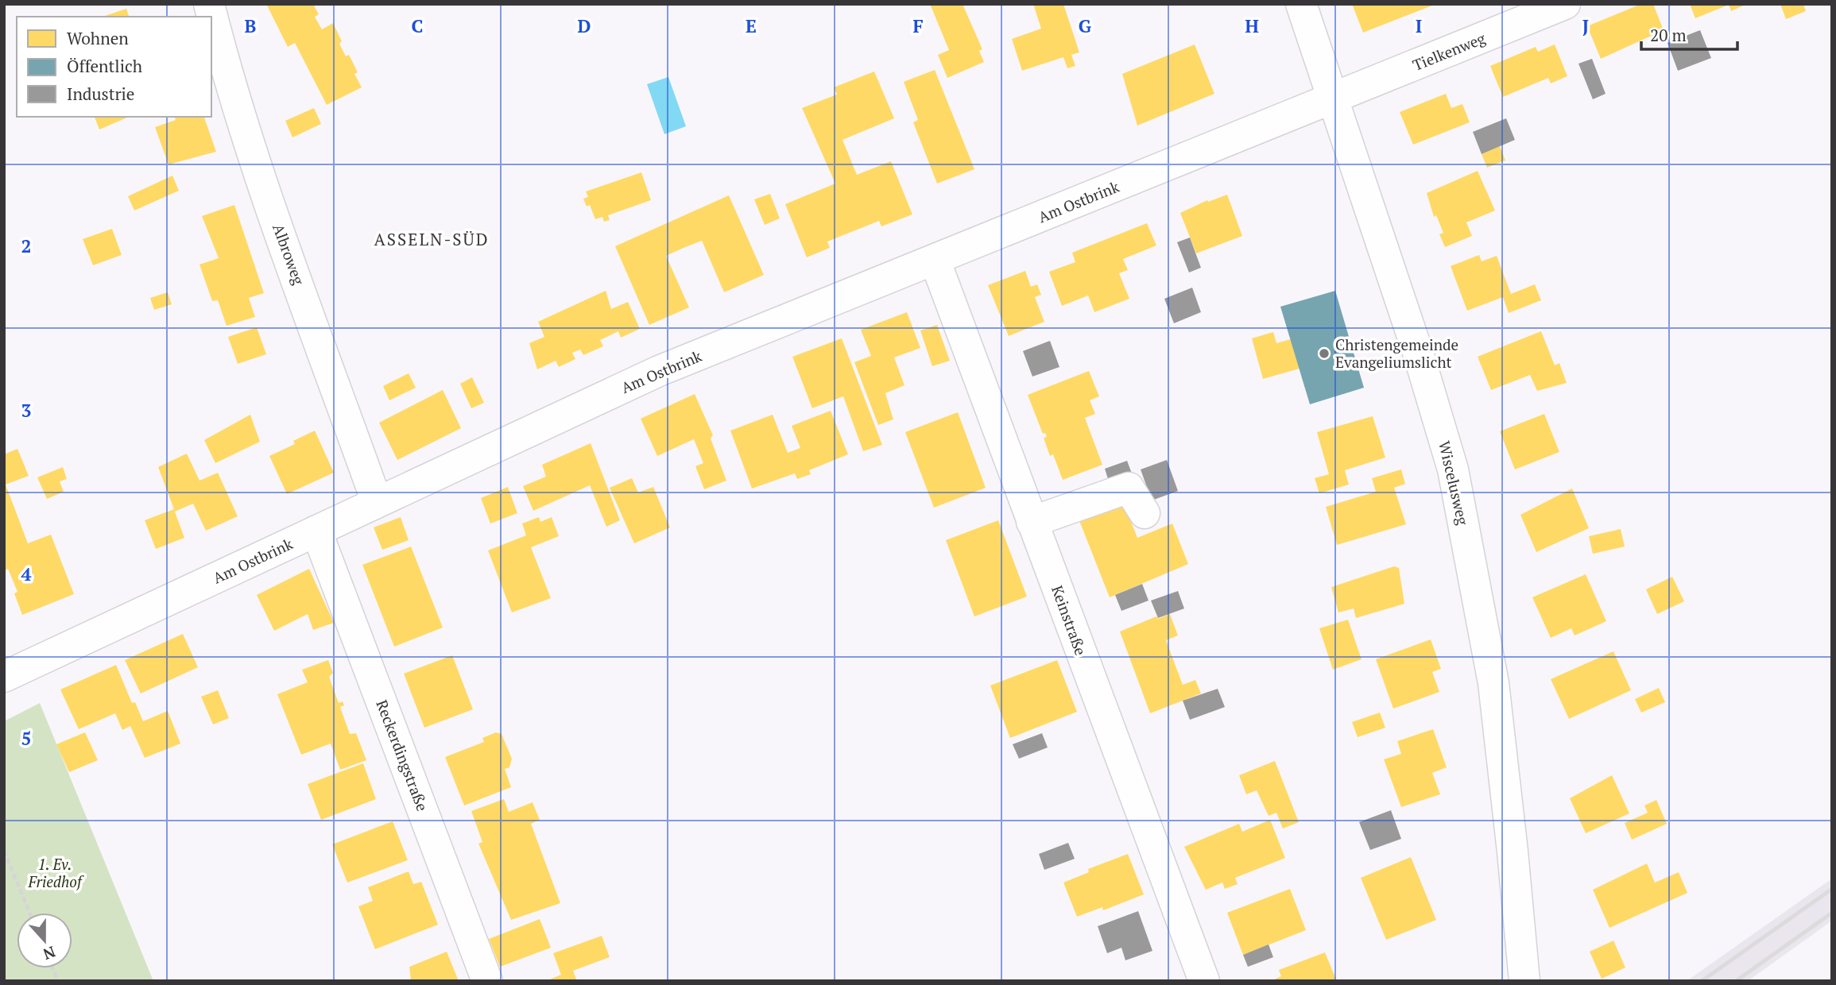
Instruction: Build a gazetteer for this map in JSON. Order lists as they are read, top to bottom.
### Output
{
  "streets": {
    "street": [
      "Tielkenweg",
      "Am Ostbrink",
      "Albroweg",
      "Wiscelusweg",
      "Keinstraße",
      "Reckerdingstraße"
    ]
  },
  "crossings": [
    ["Tielkenweg", "Am Ostbrink"],
    ["Tielkenweg", "Wiscelusweg"],
    ["Am Ostbrink", "Albroweg"],
    ["Am Ostbrink", "Wiscelusweg"],
    ["Am Ostbrink", "Keinstraße"],
    ["Am Ostbrink", "Reckerdingstraße"]
  ],
  "districts": ["ASSELN-SÜD"],
  "parks": ["1. Ev. Friedhof"],
  "places": ["Christengemeinde Evangeliumslicht"],
  "legend": ["Wohnen", "Öffentlich", "Industrie"],
  "scale_bar": "20 m",
  "north": "bottom",
  "grid": {
    "columns": [
      "B",
      "C",
      "D",
      "E",
      "F",
      "G",
      "H",
      "I",
      "J"
    ],
    "rows": [
      "2",
      "3",
      "4",
      "5"
    ]
  }
}
